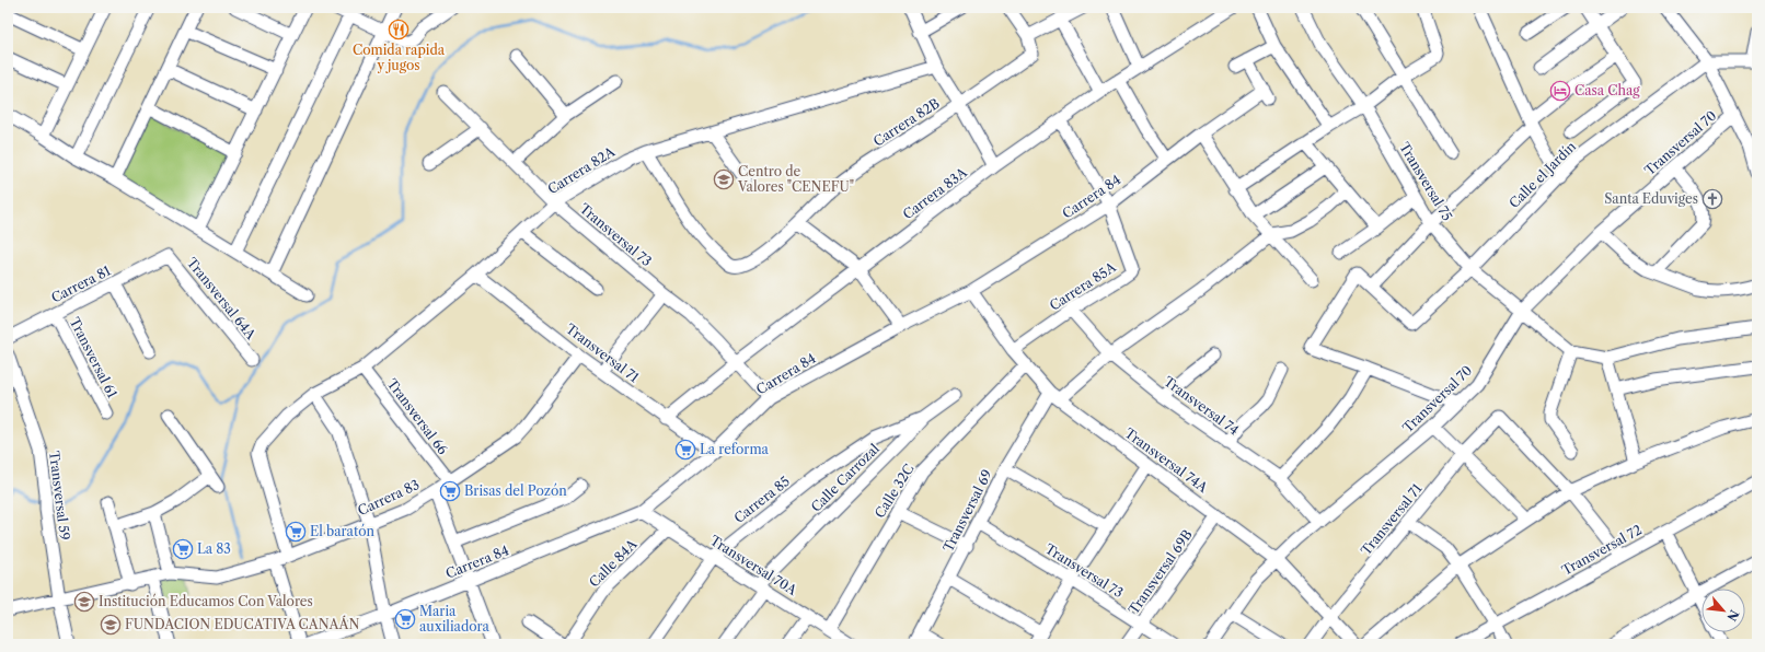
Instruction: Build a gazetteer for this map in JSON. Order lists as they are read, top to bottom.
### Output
{
  "streets": {
    "street": [
      "Carrera 82B",
      "Transversal 70",
      "Carrera 82A",
      "Calle el Jardín",
      "Transversal 75",
      "Carrera 83A",
      "Carrera 84",
      "Transversal 73",
      "Carrera 81",
      "Carrera 85A",
      "Transversal 64A",
      "Transversal 71",
      "Transversal 61",
      "Transversal 74",
      "Transversal 66",
      "Transversal 74A",
      "Calle Carrozal",
      "Calle 32C",
      "Transversal 59",
      "Carrera 83",
      "Carrera 85",
      "Transversal 69",
      "Transversal 72",
      "Calle 84A",
      "Transversal 70A",
      "Transversal 69B"
    ]
  },
  "crossings": [
    ["Carrera 82B", "Carrera 82A"],
    ["Transversal 70", "Transversal 75"],
    ["Transversal 70", "Transversal 74"],
    ["Transversal 70", "Transversal 74A"],
    ["Carrera 82A", "Transversal 73"],
    ["Carrera 82A", "Transversal 71"],
    ["Carrera 82A", "Transversal 66"],
    ["Carrera 82A", "Carrera 83"],
    ["Calle el Jardín", "Transversal 75"],
    ["Carrera 83A", "Transversal 73"],
    ["Carrera 83A", "Transversal 71"],
    ["Carrera 84", "Transversal 73"],
    ["Carrera 84", "Carrera 85A"],
    ["Carrera 84", "Transversal 71"],
    ["Carrera 84", "Transversal 74A"],
    ["Carrera 84", "Transversal 70A"],
    ["Transversal 73", "Transversal 69"],
    ["Transversal 73", "Transversal 69B"],
    ["Carrera 81", "Transversal 64A"],
    ["Carrera 81", "Transversal 61"],
    ["Carrera 85A", "Transversal 74"],
    ["Carrera 85A", "Transversal 74A"],
    ["Transversal 71", "Transversal 74A"],
    ["Transversal 71", "Carrera 83"],
    ["Transversal 74", "Transversal 69"],
    ["Transversal 66", "Carrera 83"],
    ["Transversal 74A", "Calle 32C"],
    ["Transversal 74A", "Transversal 69"],
    ["Transversal 74A", "Transversal 69B"],
    ["Calle Carrozal", "Carrera 85"],
    ["Calle Carrozal", "Transversal 70A"],
    ["Calle 32C", "Transversal 70A"],
    ["Transversal 59", "Carrera 83"],
    ["Carrera 85", "Transversal 70A"],
    ["Calle 84A", "Transversal 70A"]
  ],
  "places": {
    "restaurant": ["Comida rapida y jugos"],
    "hotel": ["Casa Chag"],
    "school or university": ["Centro de Valores \"CENEFU\"", "Institución Educamos Con Valores", "FUNDACION EDUCATIVA CANAÁN"],
    "church": ["Santa Eduviges"],
    "supermarket": [
      "La reforma",
      "Brisas del Pozón",
      "El baratón",
      "La 83",
      "Maria auxiliadora"
    ]
  },
  "north": "bottom right"
}
